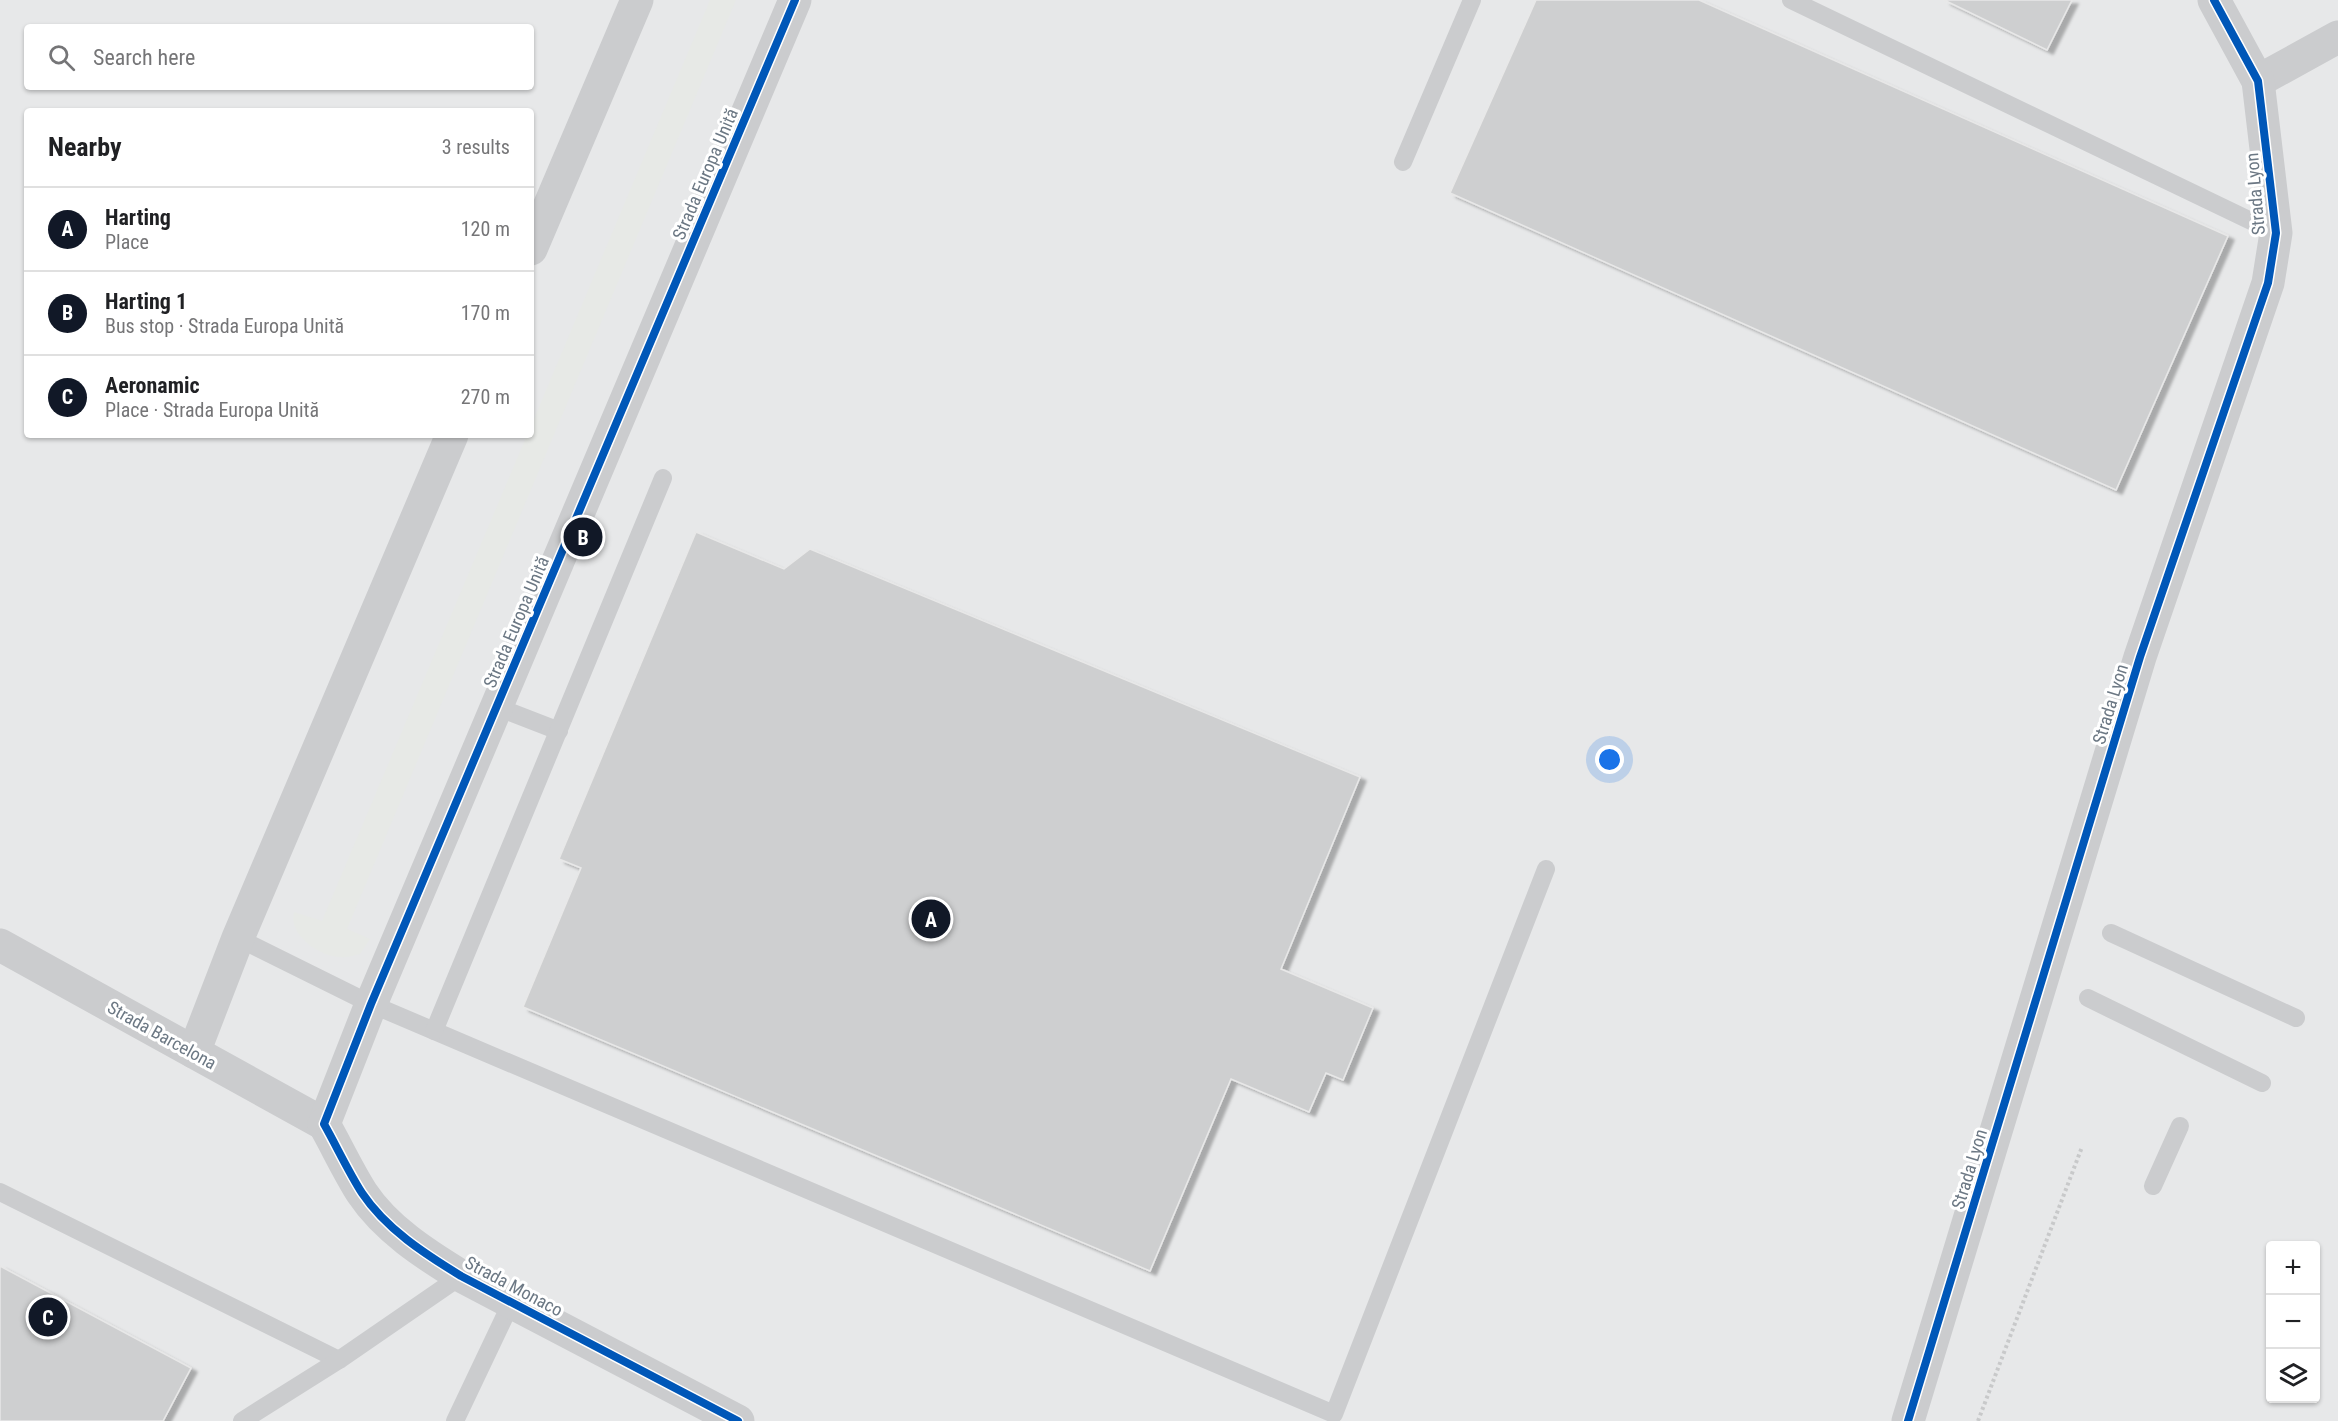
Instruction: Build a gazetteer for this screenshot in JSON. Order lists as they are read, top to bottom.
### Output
{
  "streets": {
    "street": [
      "Strada Europa Unită",
      "Strada Lyon",
      "Strada Barcelona",
      "Strada Monaco"
    ]
  },
  "crossings": [
    ["Strada Europa Unită", "Strada Barcelona"],
    ["Strada Europa Unită", "Strada Monaco"],
    ["Strada Barcelona", "Strada Monaco"]
  ],
  "page": {
    "search": "Search here",
    "heading": ["Nearby", "3 results"],
    "list": [
      {
        "mark": "A",
        "name": "Harting",
        "note": "Place",
        "value": "120 m"
      },
      {
        "mark": "B",
        "name": "Harting 1",
        "note": "Bus stop · Strada Europa Unită",
        "value": "170 m"
      },
      {
        "mark": "C",
        "name": "Aeronamic",
        "note": "Place · Strada Europa Unită",
        "value": "270 m"
      }
    ],
    "pins": ["B", "A", "C"],
    "map_buttons": ["+", "−"]
  }
}
